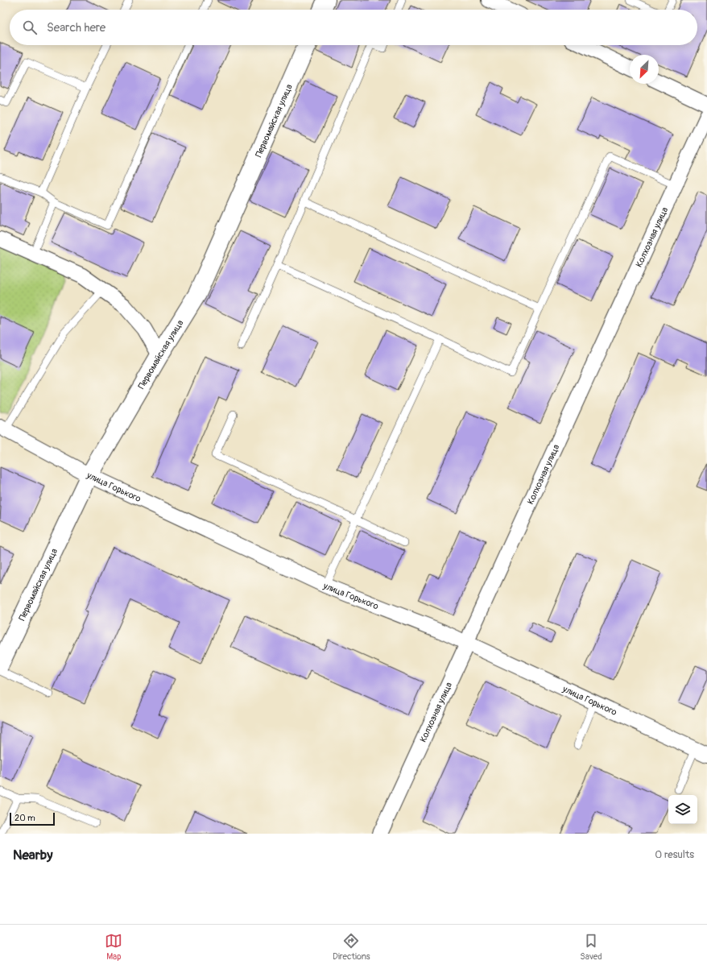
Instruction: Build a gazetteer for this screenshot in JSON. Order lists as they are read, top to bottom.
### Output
{
  "streets": {
    "street": ["Первомайская улица", "Колхозная улица", "улица Горького"]
  },
  "crossings": [
    ["Первомайская улица", "улица Горького"],
    ["Колхозная улица", "улица Горького"]
  ],
  "scale_bar": "20 m",
  "north": "bottom left",
  "page": {
    "search": "Search here",
    "scale": "20 m",
    "heading": ["Nearby", "0 results"],
    "nav": ["Map", "Directions", "Saved"]
  }
}
